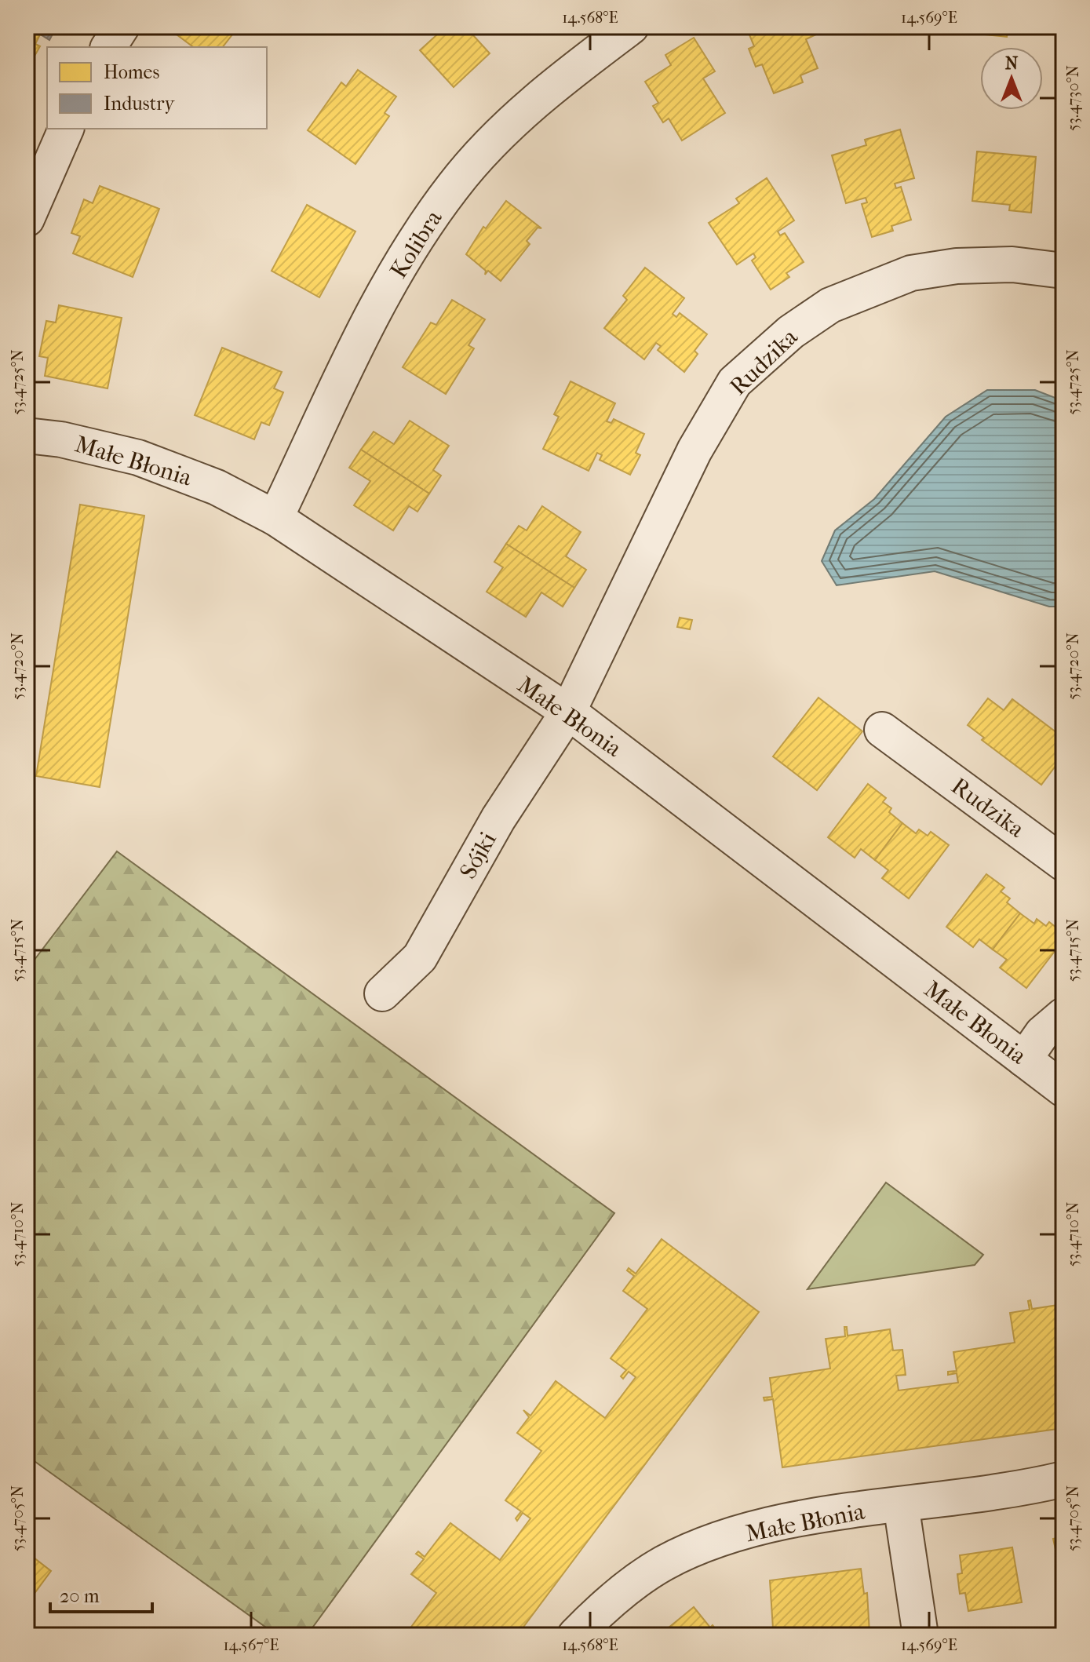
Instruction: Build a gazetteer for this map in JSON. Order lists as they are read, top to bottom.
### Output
{
  "streets": {
    "street": [
      "Kolibra",
      "Rudzika",
      "Małe Błonia",
      "Sójki"
    ]
  },
  "crossings": [
    ["Kolibra", "Małe Błonia"],
    ["Rudzika", "Małe Błonia"],
    ["Rudzika", "Sójki"],
    ["Małe Błonia", "Sójki"]
  ],
  "legend": ["Homes", "Industry"],
  "scale_bar": "20 m",
  "north": "top",
  "coordinates": [
    "14.568°E",
    "14.569°E",
    "53.4730°N",
    "53.4725°N",
    "53.4720°N",
    "53.4715°N",
    "53.4710°N",
    "53.4705°N",
    "14.567°E"
  ]
}
